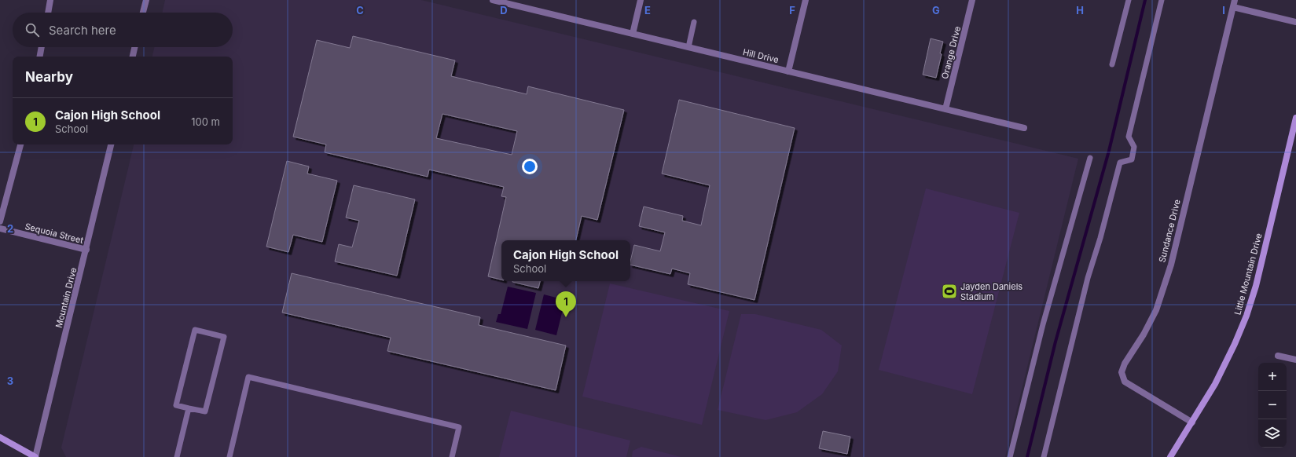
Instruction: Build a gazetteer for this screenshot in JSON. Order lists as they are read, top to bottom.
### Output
{
  "streets": {
    "main road": ["Little Mountain Drive"],
    "street": [
      "Orange Drive",
      "Hill Drive",
      "Sundance Drive",
      "Sequoia Street",
      "Mountain Drive"
    ]
  },
  "crossings": [
    ["Orange Drive", "Hill Drive"],
    ["Sundance Drive", "Little Mountain Drive"],
    ["Sequoia Street", "Mountain Drive"]
  ],
  "places": {
    "sports": ["Jayden Daniels Stadium"]
  },
  "page": {
    "search": "Search here",
    "heading": "Nearby",
    "list": [
      {
        "mark": "1",
        "name": "Cajon High School",
        "note": "School",
        "value": "100 m"
      }
    ],
    "popup": ["Cajon High School", "School"],
    "pins": "1",
    "map_buttons": ["+", "−"]
  },
  "grid": {
    "columns": [
      "C",
      "D",
      "E",
      "F",
      "G",
      "H",
      "I"
    ],
    "rows": ["2", "3"]
  }
}
